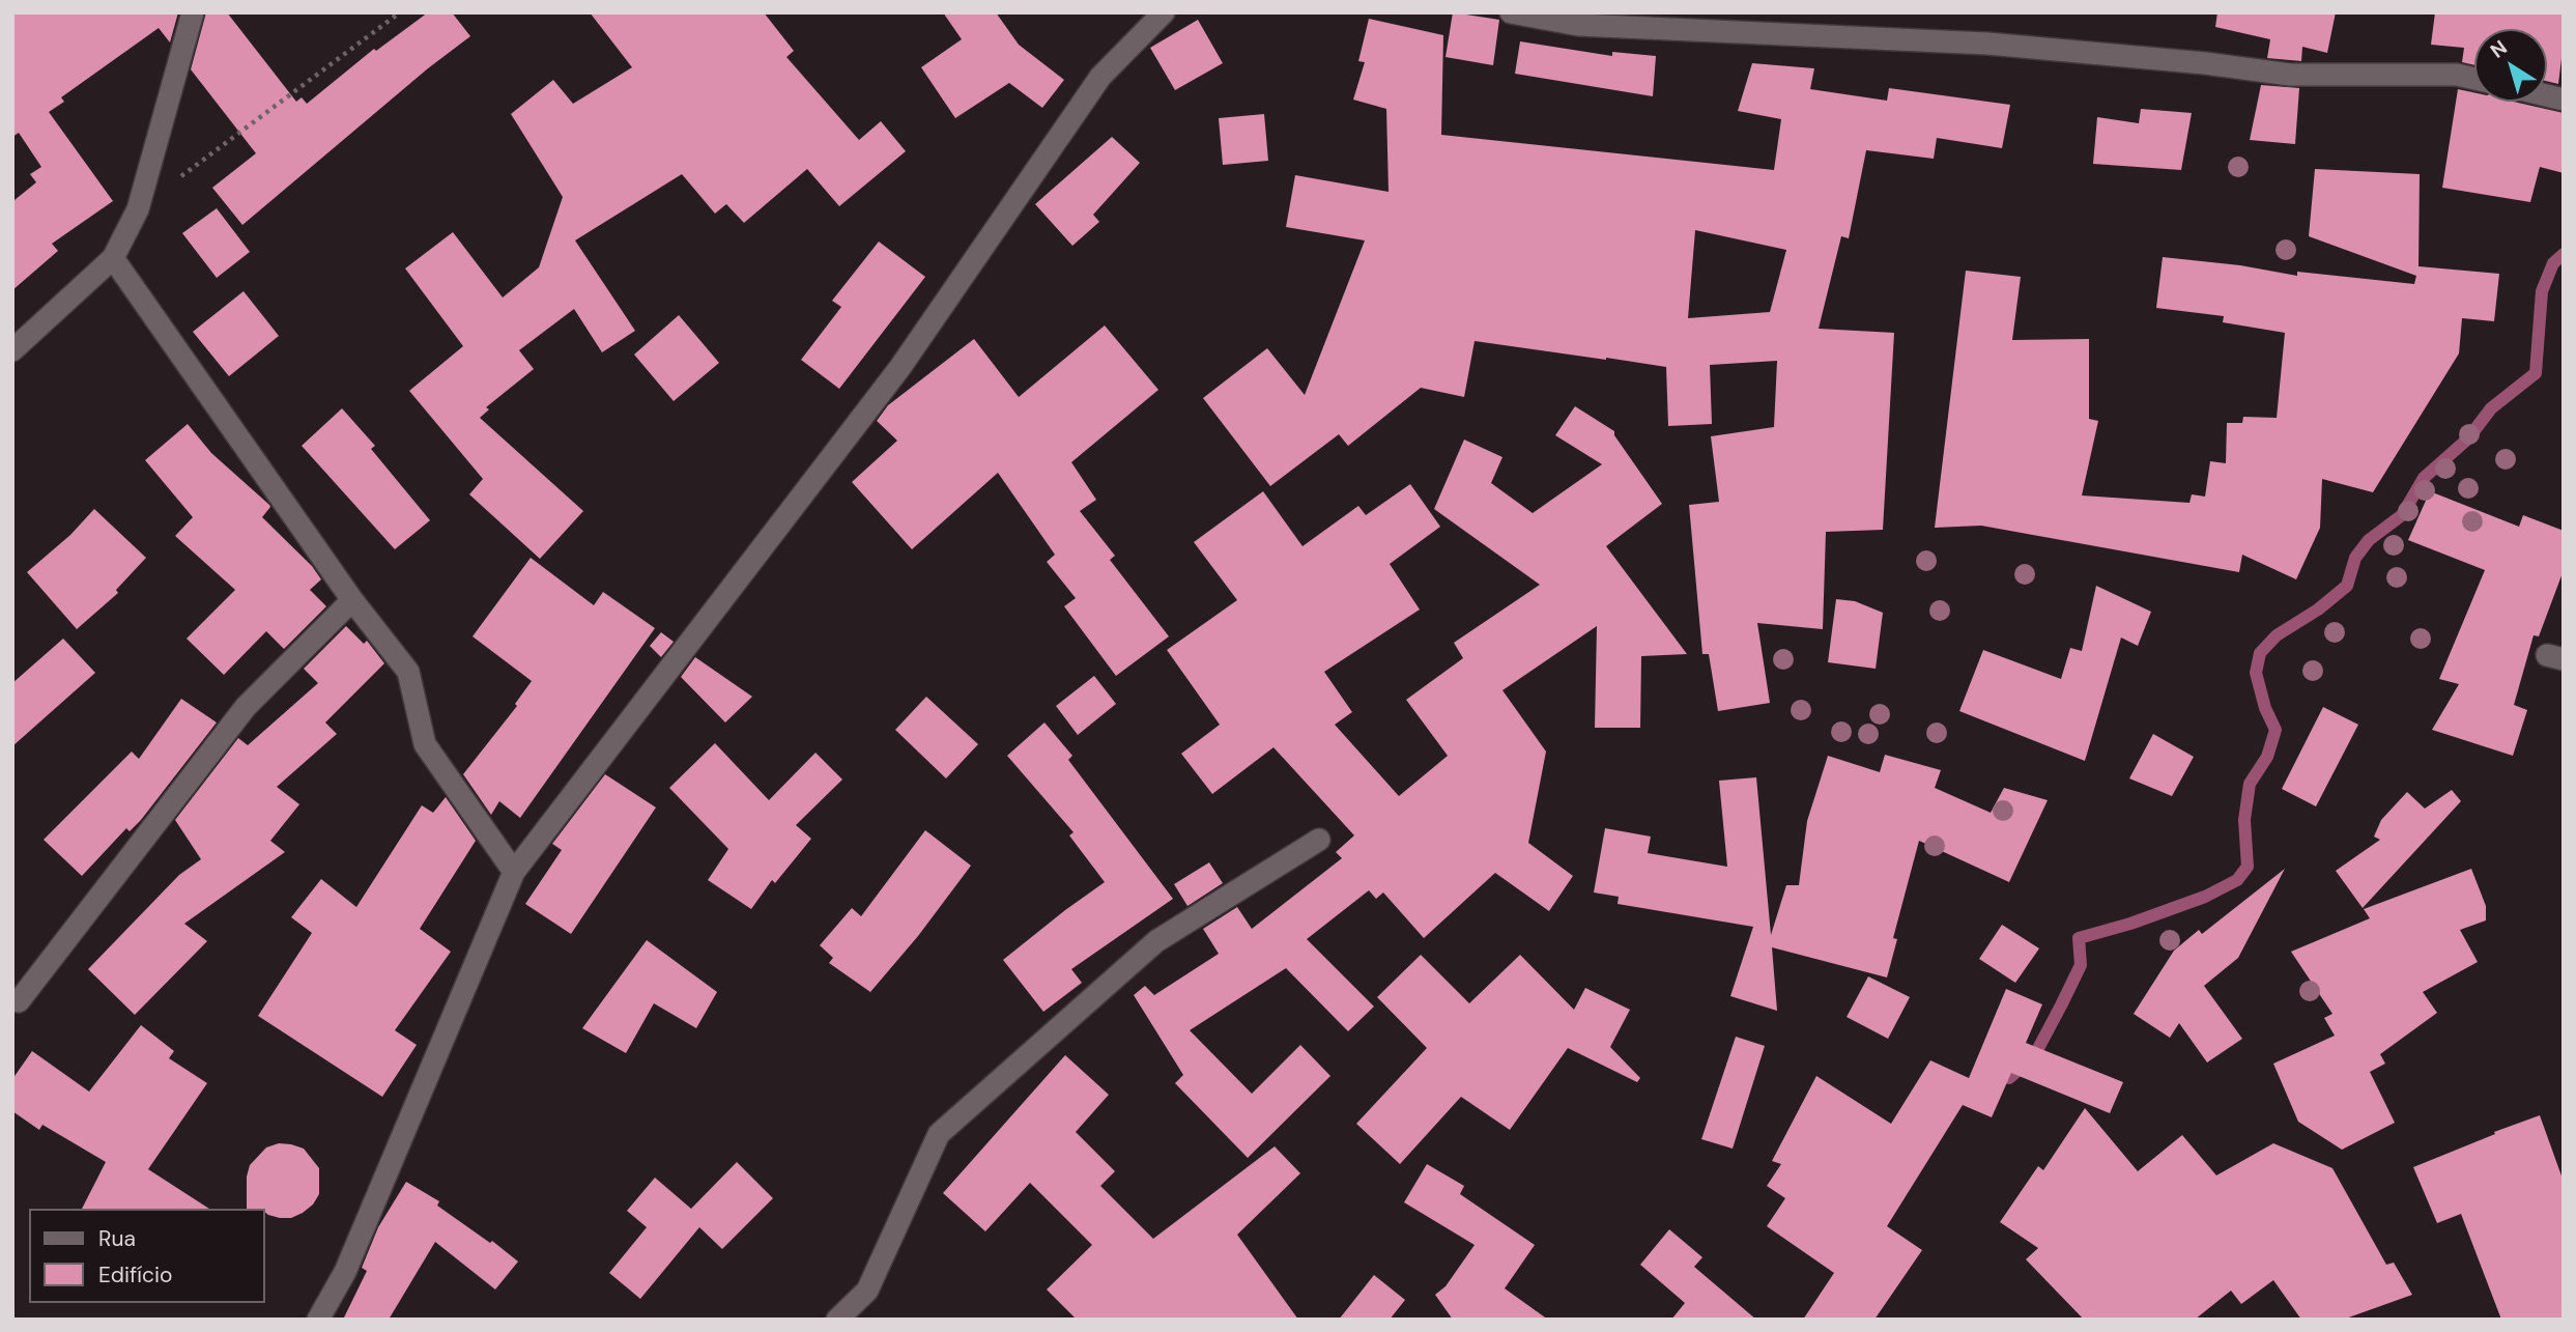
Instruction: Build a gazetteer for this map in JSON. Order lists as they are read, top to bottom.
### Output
{
  "legend": ["Rua", "Edifício"],
  "north": "top left"
}
